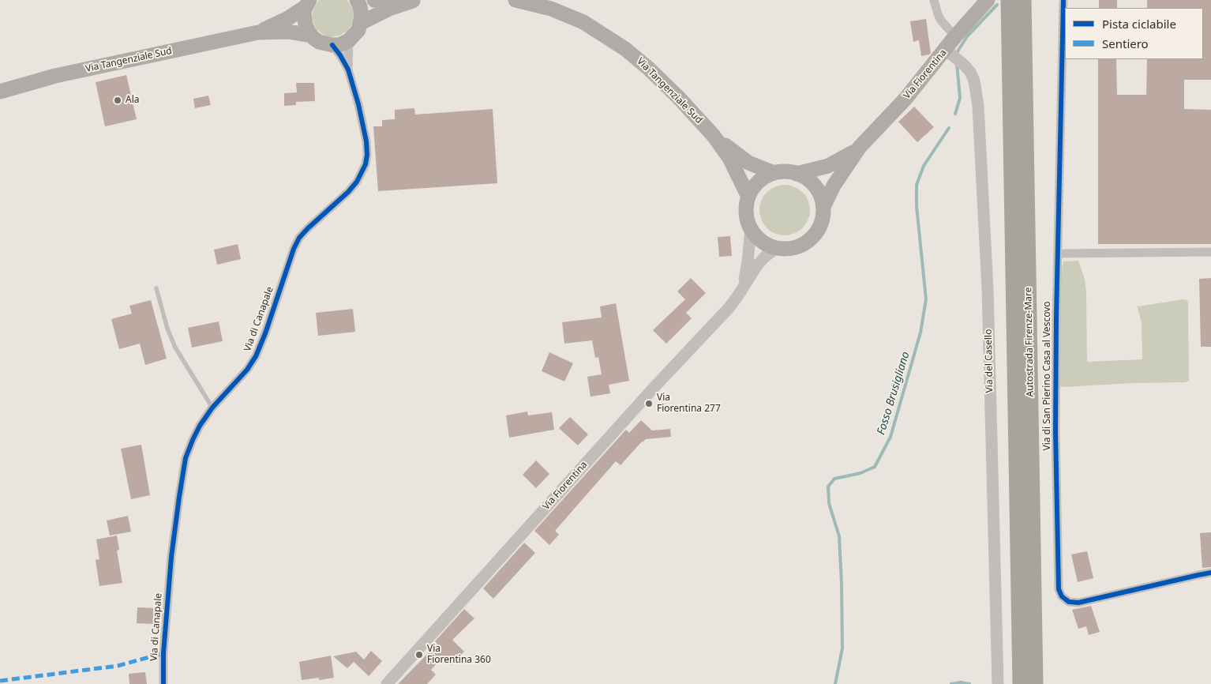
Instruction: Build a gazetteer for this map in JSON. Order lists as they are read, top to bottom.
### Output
{
  "streets": {
    "highway": ["Autostrada Firenze-Mare"],
    "main road": ["Via Tangenziale Sud", "Via Fiorentina"],
    "street": ["Via di Canapale", "Via del Casello", "Via di San Pierino Casa al Vescovo"]
  },
  "crossings": [
    ["Via Tangenziale Sud", "Via Fiorentina"],
    ["Via Tangenziale Sud", "Via di Canapale"],
    ["Via Fiorentina", "Via del Casello"]
  ],
  "water": ["Fosso Brusigliano"],
  "places": ["Ala", "Via Fiorentina 277", "Via Fiorentina 360"],
  "legend": ["Pista ciclabile", "Sentiero"]
}
